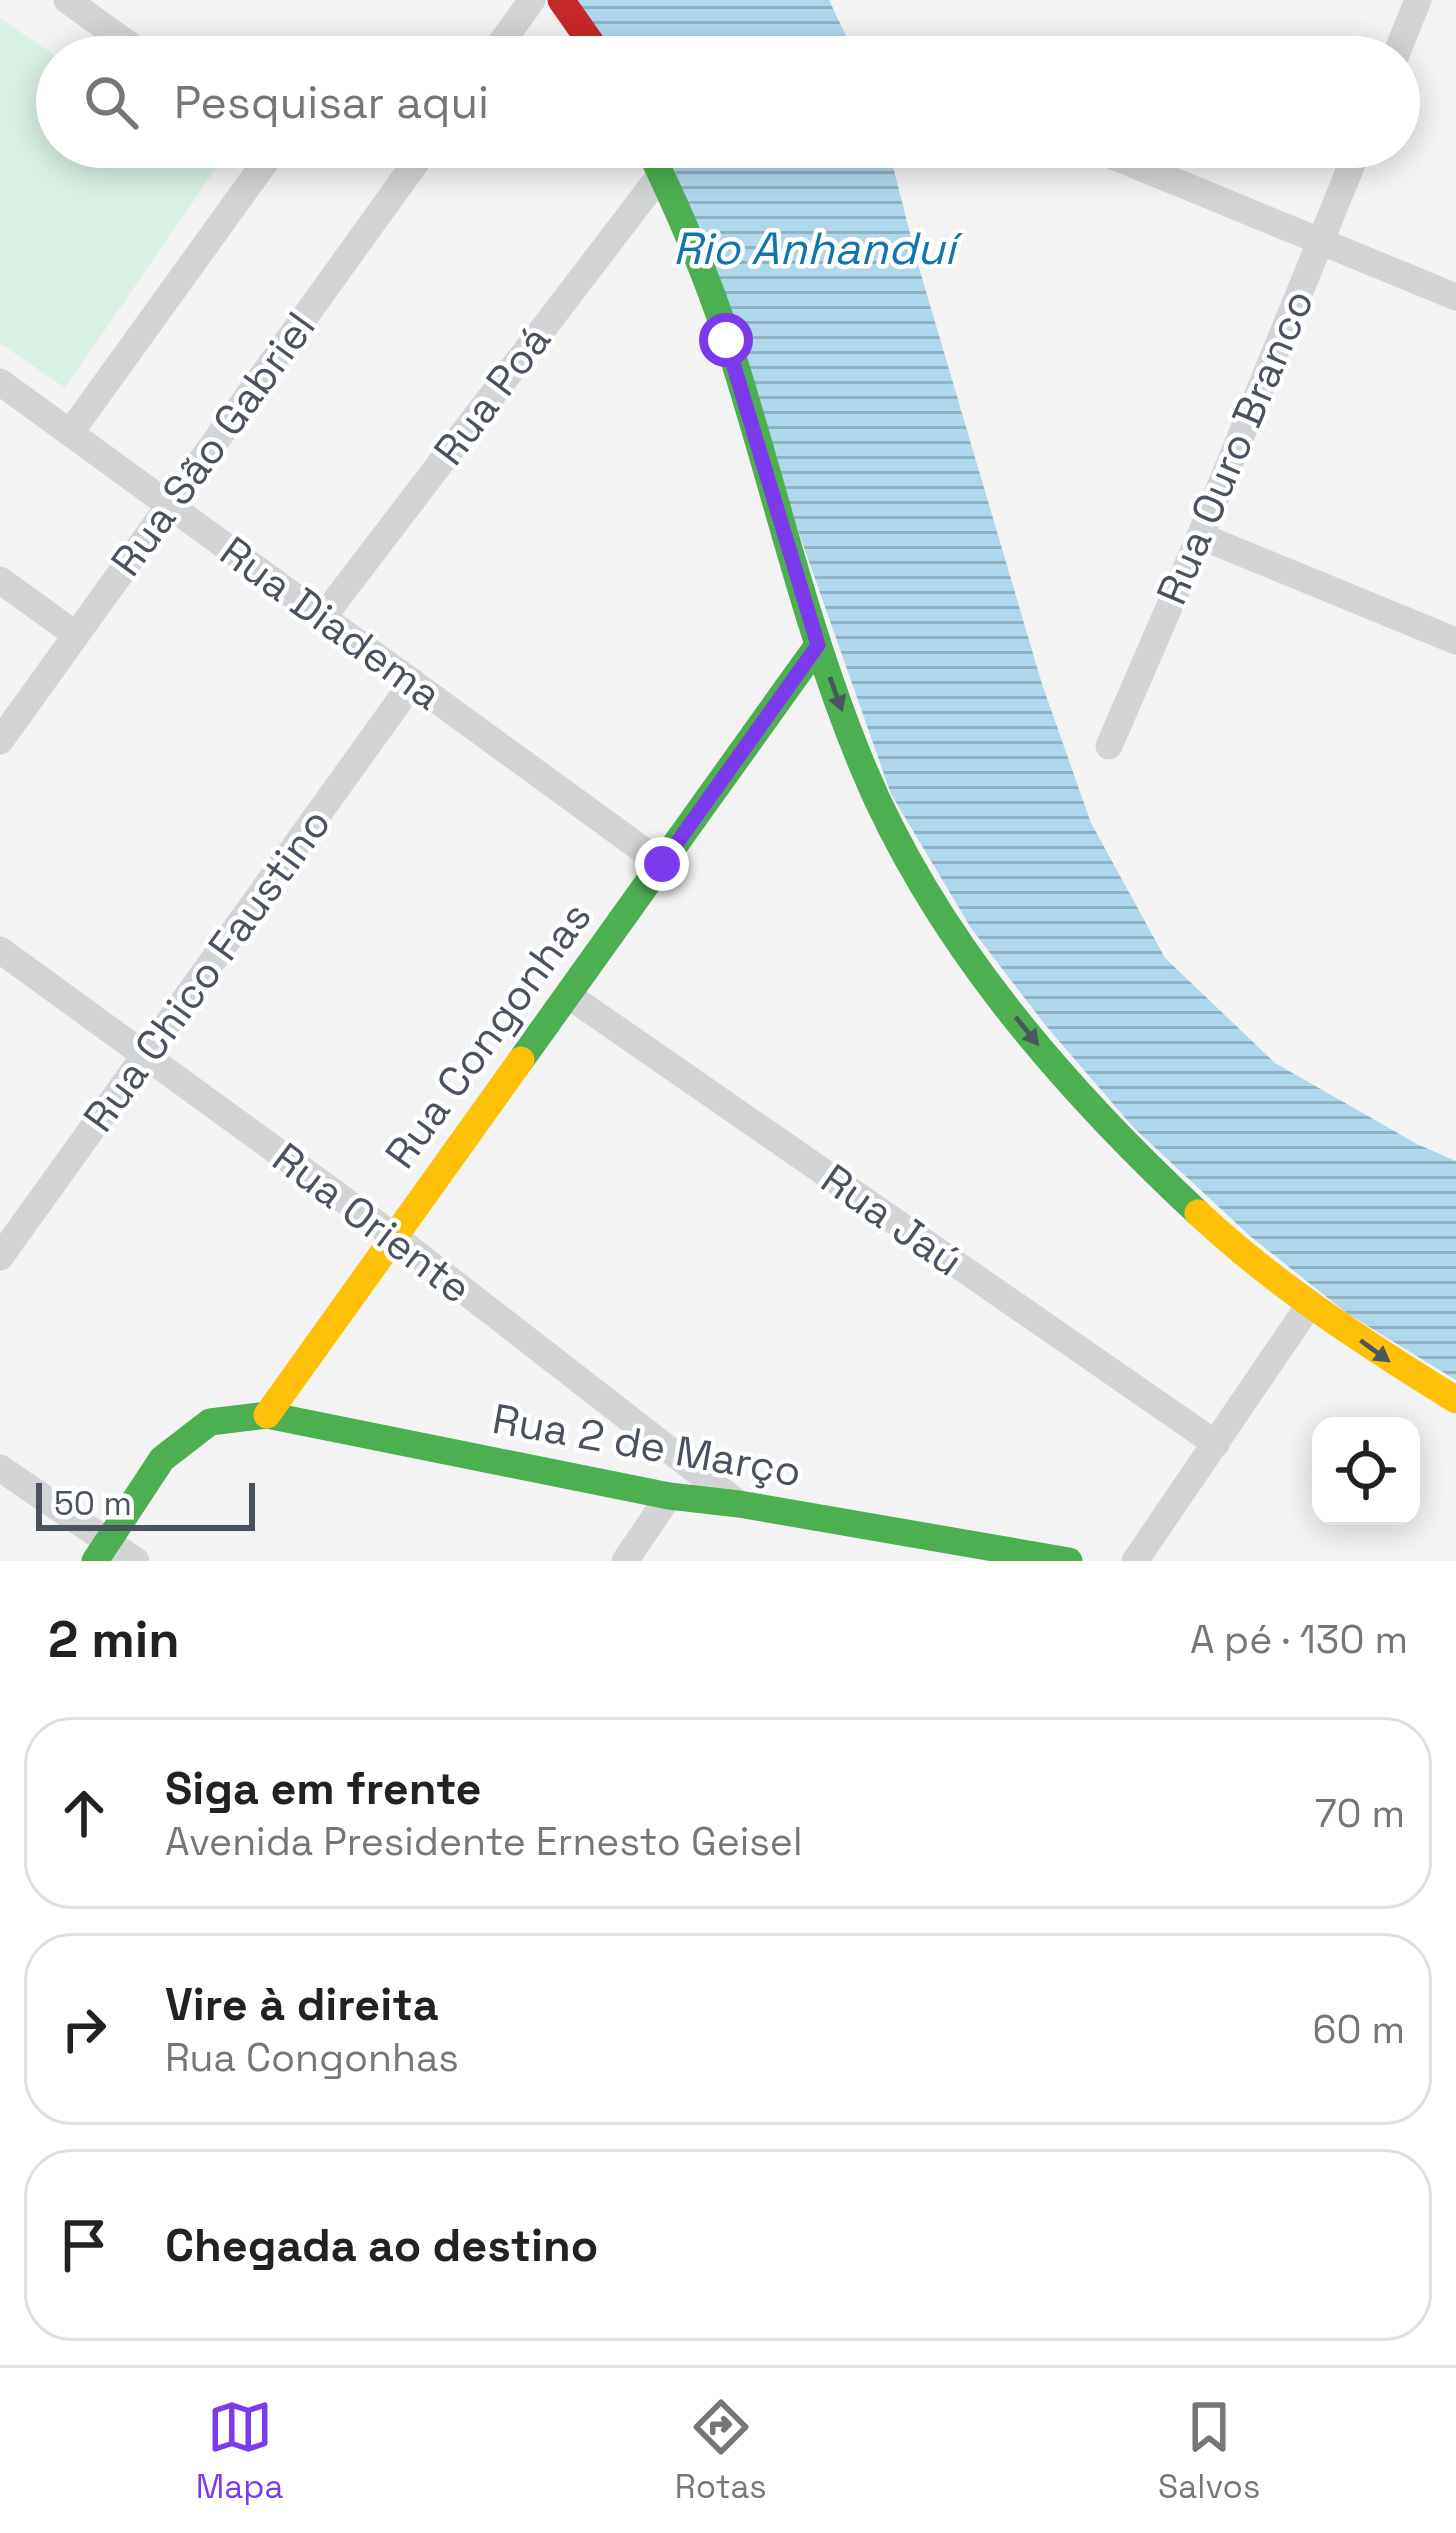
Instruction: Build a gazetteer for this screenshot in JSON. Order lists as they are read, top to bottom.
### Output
{
  "streets": {
    "street": [
      "Rua Poá",
      "Rua São Gabriel",
      "Rua Ouro Branco",
      "Rua Diadema",
      "Rua Chico Faustino",
      "Rua Congonhas",
      "Rua Jaú",
      "Rua Oriente",
      "Rua 2 de Março"
    ]
  },
  "crossings": [
    ["Rua Poá", "Rua Diadema"],
    ["Rua São Gabriel", "Rua Diadema"],
    ["Rua Diadema", "Rua Chico Faustino"],
    ["Rua Diadema", "Rua Congonhas"],
    ["Rua Chico Faustino", "Rua Oriente"],
    ["Rua Congonhas", "Rua Jaú"],
    ["Rua Congonhas", "Rua Oriente"],
    ["Rua Congonhas", "Rua 2 de Março"],
    ["Rua Oriente", "Rua 2 de Março"]
  ],
  "water": ["Rio Anhanduí"],
  "scale_bar": "50 m",
  "page": {
    "search": "Pesquisar aqui",
    "scale": "50 m",
    "heading": ["2 min", "A pé · 130 m"],
    "list": [
      ["Siga em frente", "Avenida Presidente Ernesto Geisel", "70 m"],
      ["Vire à direita", "Rua Congonhas", "60 m"],
      "Chegada ao destino"
    ],
    "nav": ["Mapa", "Rotas", "Salvos"]
  }
}
